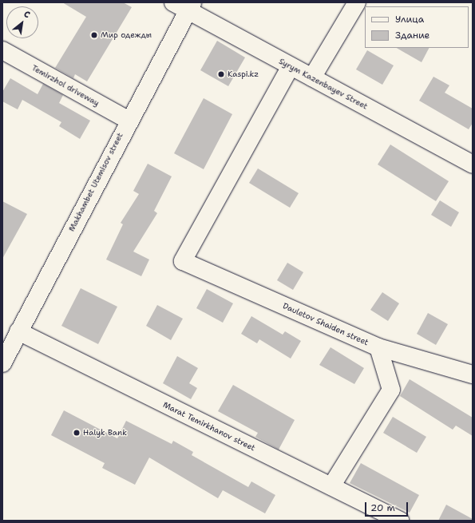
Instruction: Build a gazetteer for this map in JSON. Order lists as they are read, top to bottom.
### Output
{
  "streets": {
    "street": [
      "Syrym Kazenbayev Street",
      "Temirzhol driveway",
      "Makhambet Utemisov street",
      "Dauletov Shaiden street",
      "Marat Temirkhanov street"
    ]
  },
  "crossings": [
    ["Syrym Kazenbayev Street", "Makhambet Utemisov street"],
    ["Syrym Kazenbayev Street", "Dauletov Shaiden street"],
    ["Temirzhol driveway", "Makhambet Utemisov street"],
    ["Makhambet Utemisov street", "Marat Temirkhanov street"]
  ],
  "places": ["Мир одежды", "Kaspi.kz", "Halyk Bank"],
  "legend": ["Улица", "Здание"],
  "scale_bar": "20 m",
  "north": "top right"
}
